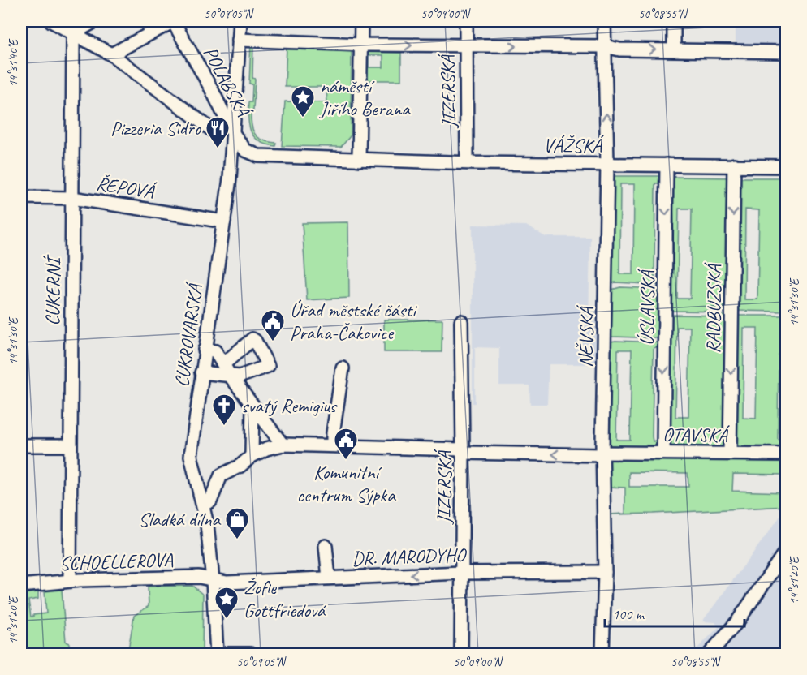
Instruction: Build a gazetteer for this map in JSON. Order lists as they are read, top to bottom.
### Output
{
  "streets": {
    "street": [
      "POLABSKÁ",
      "JIZERSKÁ",
      "VÁŽSKÁ",
      "ŘEPOVÁ",
      "CUKERNÍ",
      "ÚSLAVSKÁ",
      "RADBUZSKÁ",
      "CUKROVARSKÁ",
      "NĚVSKÁ",
      "OTAVSKÁ",
      "DR. MARODYHO",
      "SCHOELLEROVA"
    ]
  },
  "crossings": [
    ["POLABSKÁ", "CUKROVARSKÁ"],
    ["JIZERSKÁ", "VÁŽSKÁ"],
    ["JIZERSKÁ", "OTAVSKÁ"],
    ["JIZERSKÁ", "DR. MARODYHO"],
    ["VÁŽSKÁ", "ÚSLAVSKÁ"],
    ["VÁŽSKÁ", "RADBUZSKÁ"],
    ["VÁŽSKÁ", "NĚVSKÁ"],
    ["ŘEPOVÁ", "CUKERNÍ"],
    ["ŘEPOVÁ", "CUKROVARSKÁ"],
    ["CUKERNÍ", "SCHOELLEROVA"],
    ["ÚSLAVSKÁ", "OTAVSKÁ"],
    ["RADBUZSKÁ", "OTAVSKÁ"],
    ["CUKROVARSKÁ", "OTAVSKÁ"],
    ["CUKROVARSKÁ", "DR. MARODYHO"],
    ["CUKROVARSKÁ", "SCHOELLEROVA"],
    ["NĚVSKÁ", "OTAVSKÁ"],
    ["NĚVSKÁ", "DR. MARODYHO"],
    ["DR. MARODYHO", "SCHOELLEROVA"]
  ],
  "one_way": ["ÚSLAVSKÁ", "RADBUZSKÁ"],
  "places": {
    "place": ["náměstí Jiřího Berana", "Žofie Gottfriedová"],
    "restaurant": ["Pizzeria Sidro"],
    "public building": ["Úřad městské části Praha-Čakovice", "Komunitní centrum Sýpka"],
    "church": ["svatý Remigius"],
    "shop": ["Sladká dílna"]
  },
  "scale_bar": "100 m",
  "coordinates": [
    "50°09'05\"N",
    "50°09'00\"N",
    "50°08'55\"N",
    "14°31'40\"E",
    "14°31'30\"E",
    "14°31'20\"E"
  ]
}
